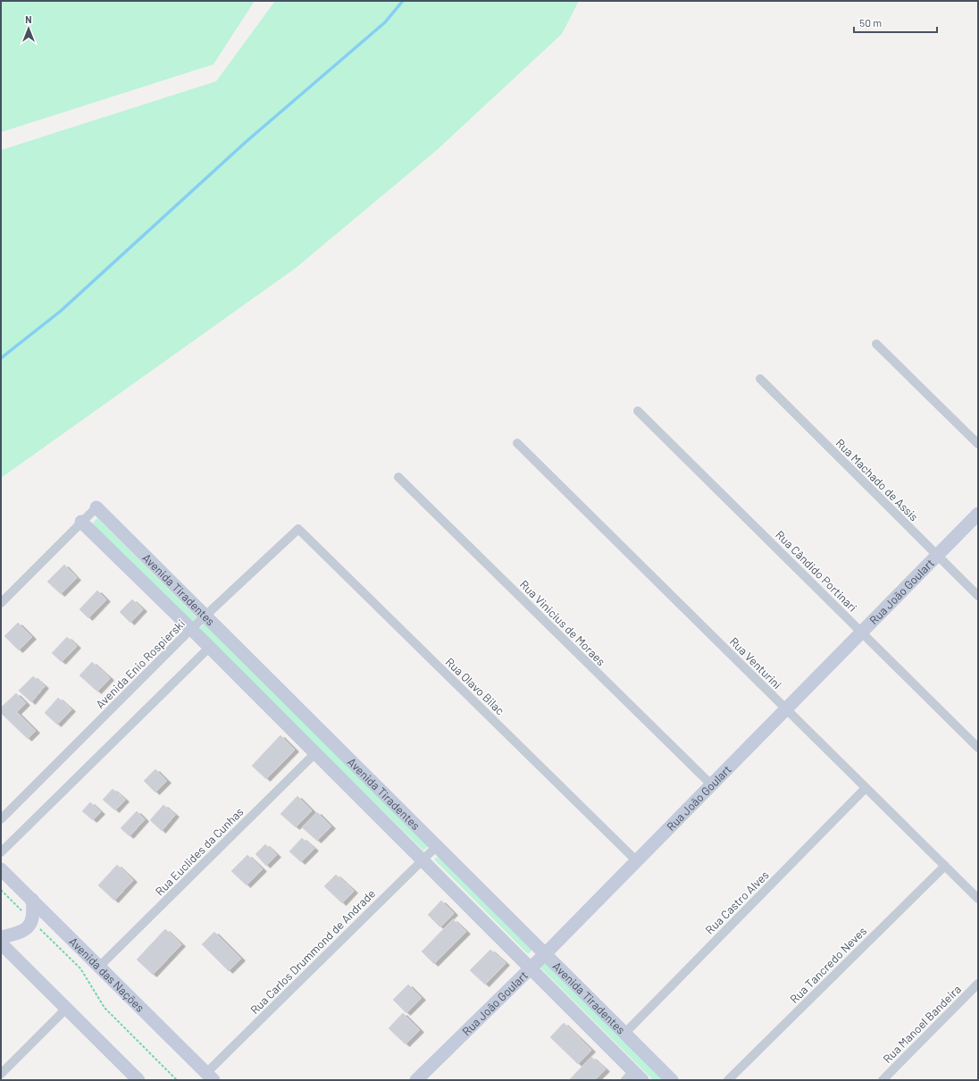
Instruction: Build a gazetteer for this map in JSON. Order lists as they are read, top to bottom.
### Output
{
  "streets": {
    "street": [
      "Rua Machado de Assis",
      "Rua Cândido Portinari",
      "Avenida Tiradentes",
      "Rua João Goulart",
      "Rua Vinicius de Moraes",
      "Rua Venturini",
      "Avenida Enio Rospierski",
      "Rua Olavo Bilac",
      "Rua Euclides da Cunhas",
      "Rua Castro Alves",
      "Rua Carlos Drummond de Andrade",
      "Rua Tancredo Neves",
      "Avenida das Nações",
      "Rua Manoel Bandeira"
    ]
  },
  "crossings": [
    ["Rua Machado de Assis", "Rua João Goulart"],
    ["Rua Cândido Portinari", "Rua João Goulart"],
    ["Avenida Tiradentes", "Rua João Goulart"],
    ["Avenida Tiradentes", "Avenida Enio Rospierski"],
    ["Avenida Tiradentes", "Rua Euclides da Cunhas"],
    ["Avenida Tiradentes", "Rua Castro Alves"],
    ["Avenida Tiradentes", "Rua Carlos Drummond de Andrade"],
    ["Rua João Goulart", "Rua Vinicius de Moraes"],
    ["Rua João Goulart", "Rua Venturini"],
    ["Rua João Goulart", "Rua Olavo Bilac"],
    ["Rua Venturini", "Rua Castro Alves"],
    ["Rua Venturini", "Rua Tancredo Neves"],
    ["Avenida Enio Rospierski", "Rua Olavo Bilac"],
    ["Rua Euclides da Cunhas", "Avenida das Nações"],
    ["Rua Carlos Drummond de Andrade", "Avenida das Nações"]
  ],
  "scale_bar": "50 m",
  "north": "top"
}
